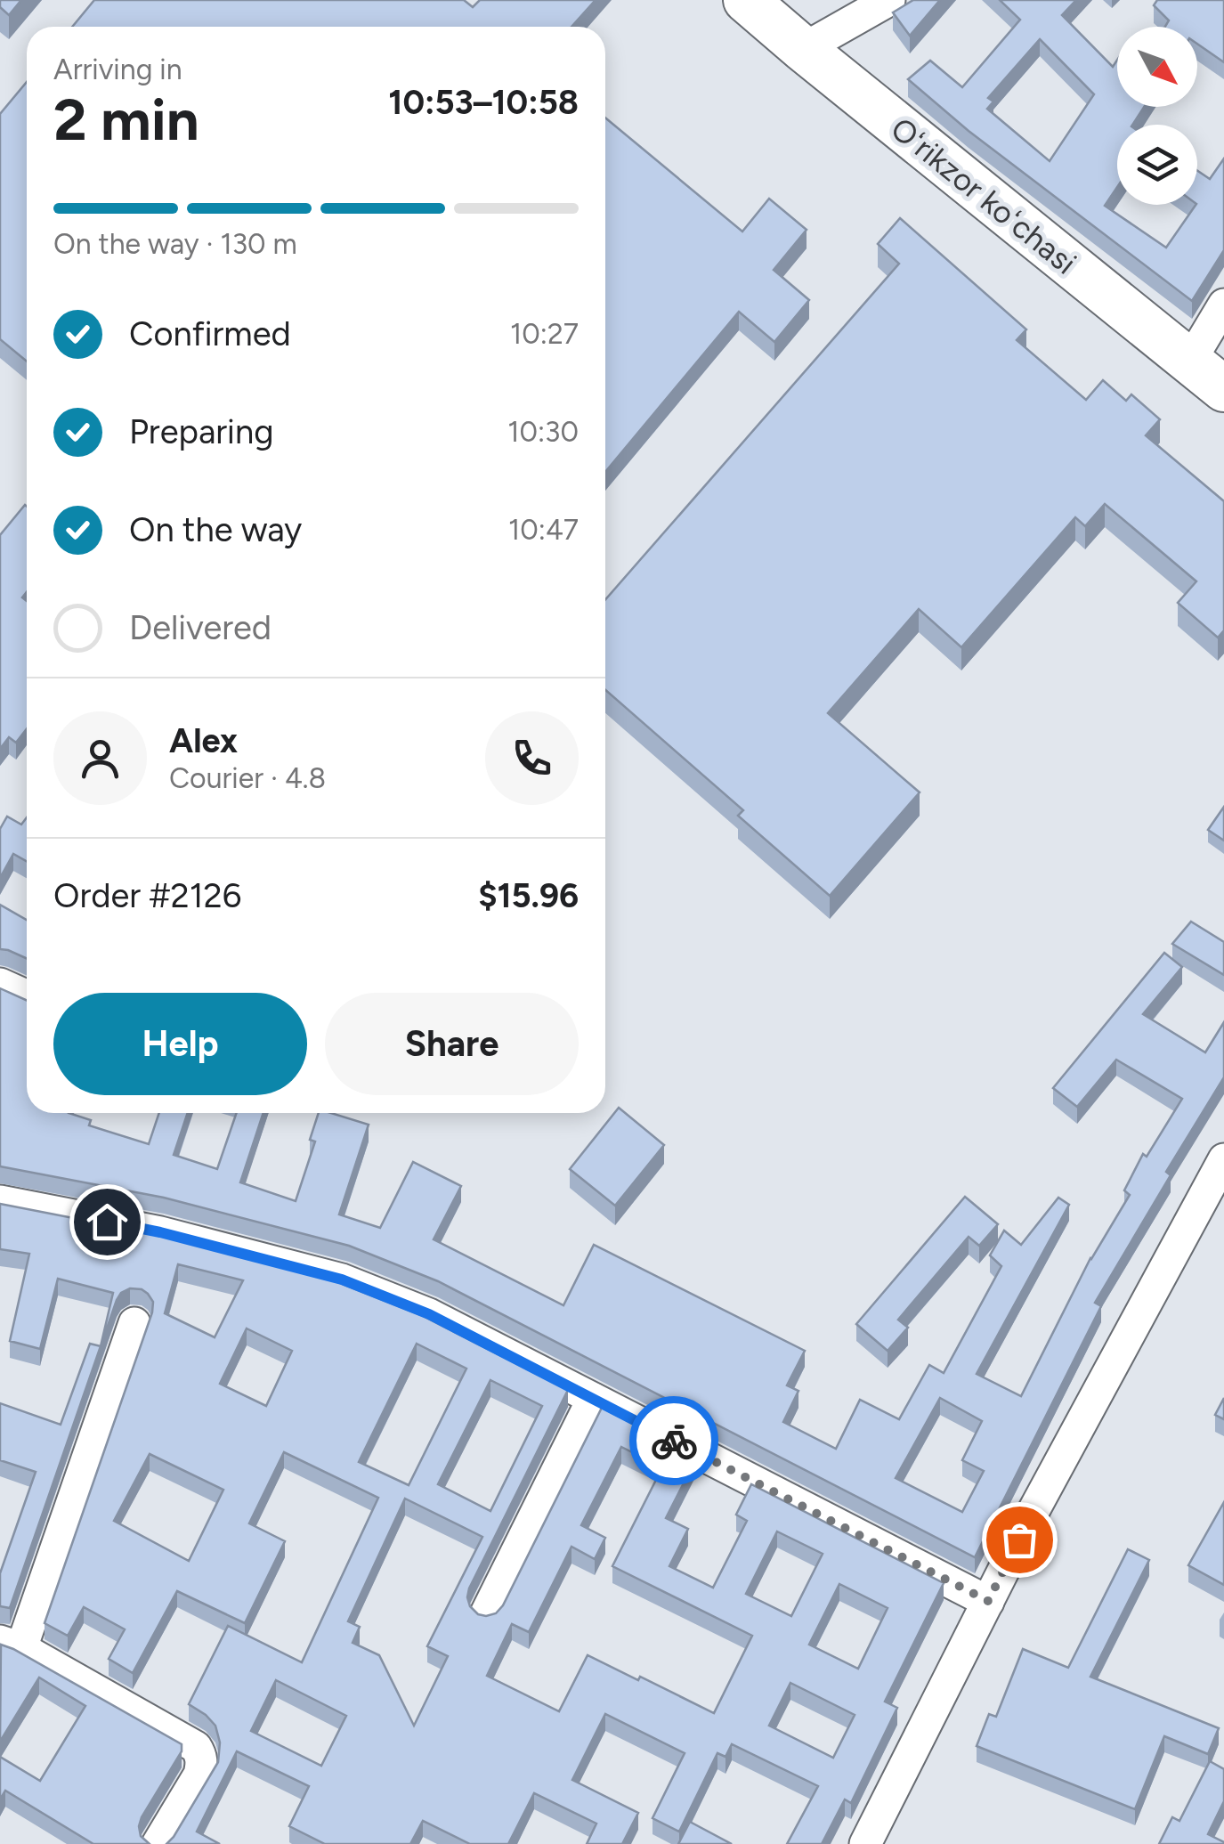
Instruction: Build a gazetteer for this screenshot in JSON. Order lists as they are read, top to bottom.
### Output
{
  "streets": {
    "main road": ["Oʻrikzor koʻchasi"]
  },
  "north": "bottom right",
  "page": {
    "heading": ["2 min", "Arriving in", "10:53–10:58"],
    "panel": [
      "Alex",
      "Courier · 4.8",
      "Order #2126",
      "$15.96"
    ],
    "bar": "On the way · 130 m",
    "list": [
      ["Confirmed", "10:27"],
      ["Preparing", "10:30"],
      ["On the way", "10:47"],
      "Delivered"
    ],
    "buttons": ["Help", "Share"]
  }
}
